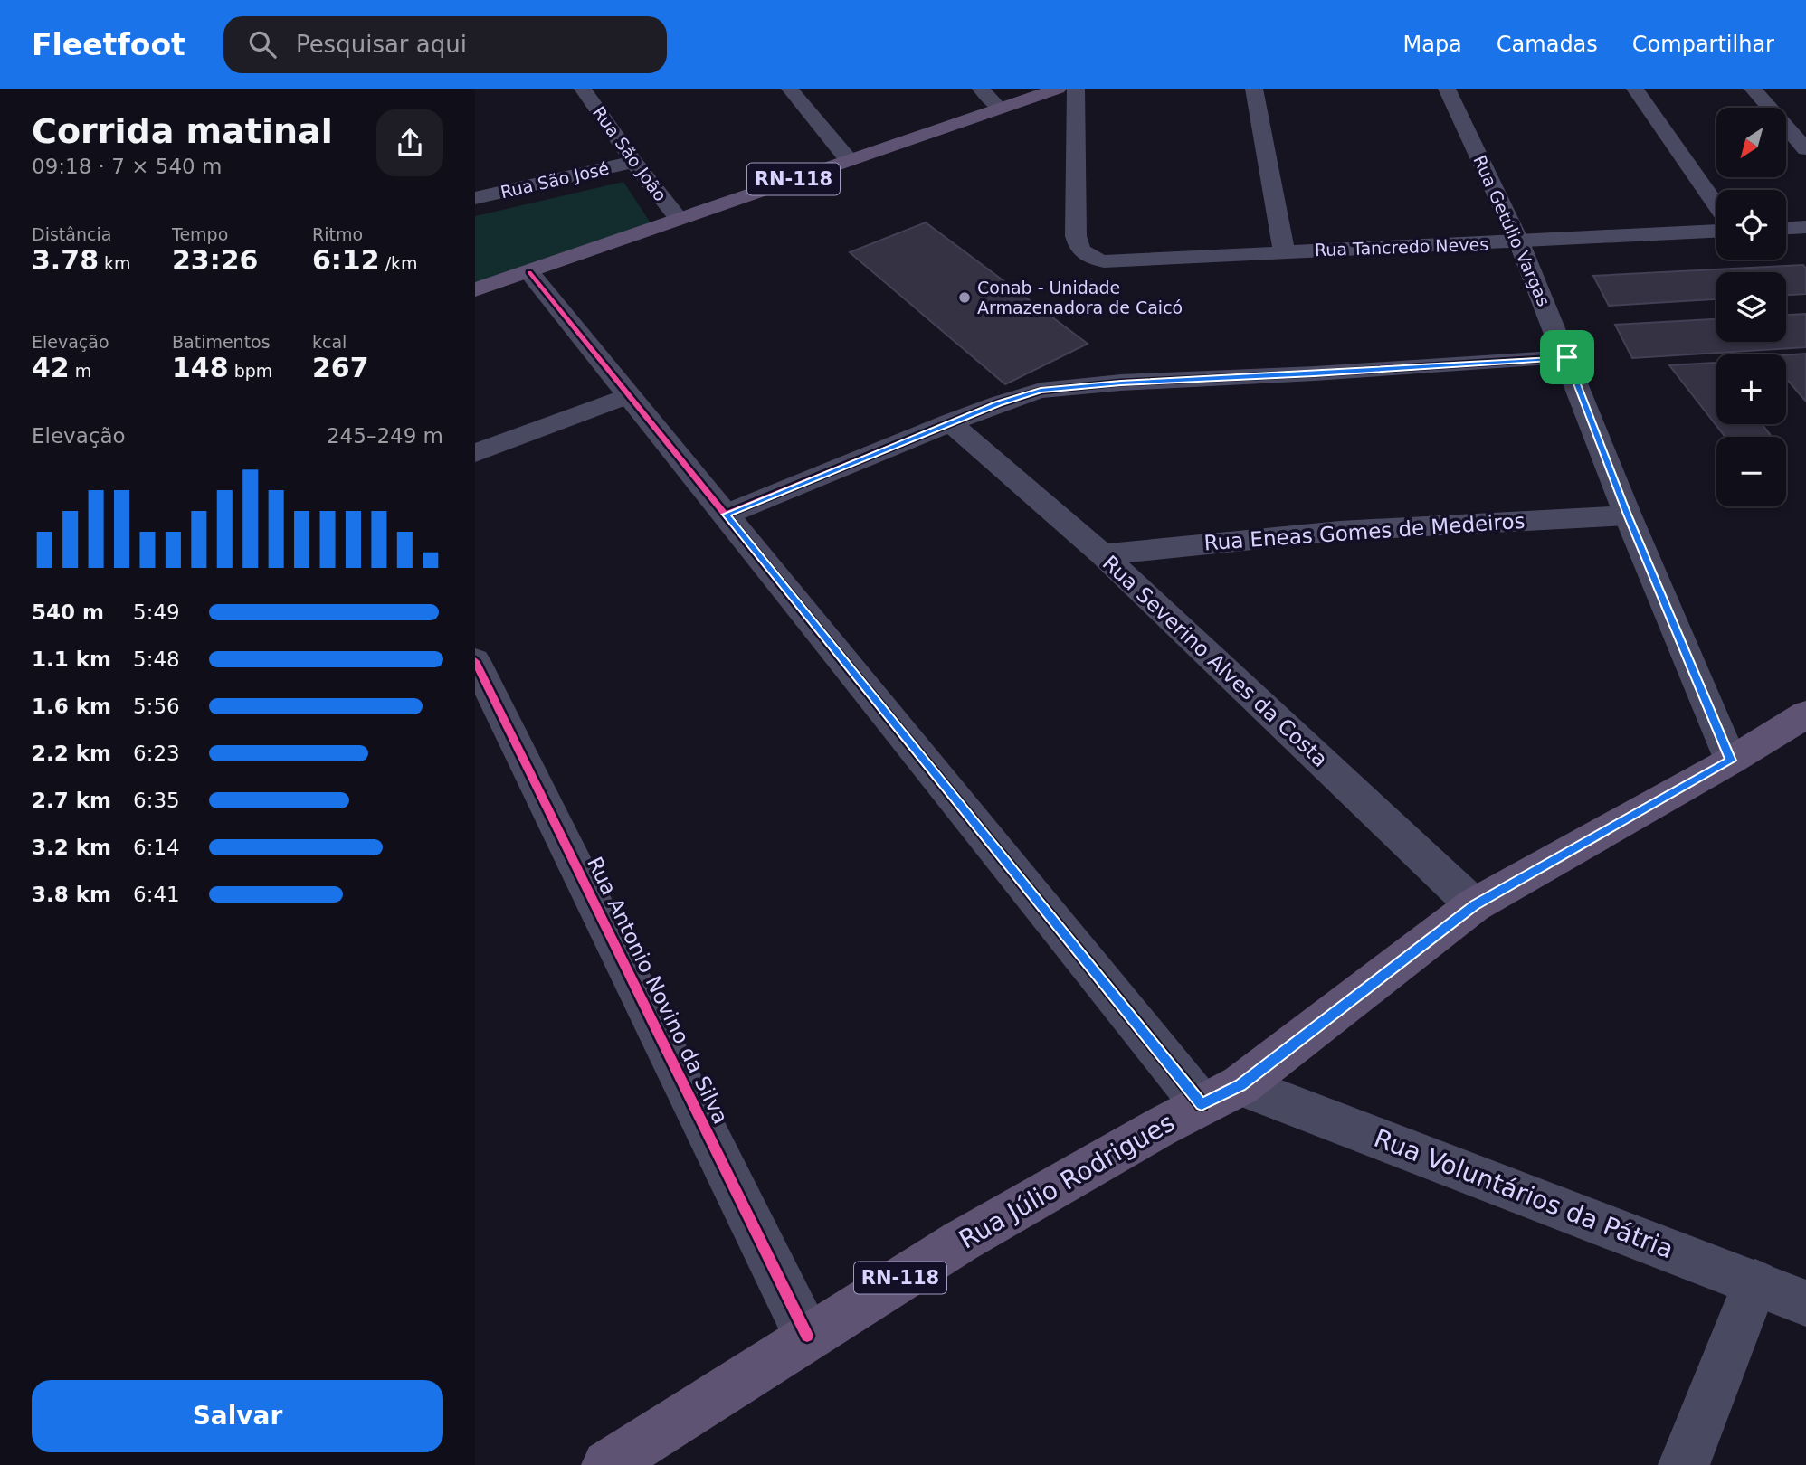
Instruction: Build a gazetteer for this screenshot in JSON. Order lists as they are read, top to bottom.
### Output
{
  "streets": {
    "main road": ["RN-118", "Rua Júlio Rodrigues"],
    "street": [
      "Rua São João",
      "Rua São José",
      "Rua Getúlio Vargas",
      "Rua Tancredo Neves",
      "Rua Eneas Gomes de Medeiros",
      "Rua Severino Alves da Costa",
      "Rua Antonio Novino da Silva",
      "Rua Voluntários da Pátria"
    ]
  },
  "crossings": [
    ["Rua São João", "RN-118"],
    ["Rua São João", "Rua São José"],
    ["RN-118", "Rua Getúlio Vargas"],
    ["RN-118", "Rua Severino Alves da Costa"],
    ["RN-118", "Rua Júlio Rodrigues"],
    ["RN-118", "Rua Voluntários da Pátria"],
    ["Rua Getúlio Vargas", "Rua Tancredo Neves"],
    ["Rua Getúlio Vargas", "Rua Eneas Gomes de Medeiros"],
    ["Rua Eneas Gomes de Medeiros", "Rua Severino Alves da Costa"],
    ["Rua Antonio Novino da Silva", "Rua Júlio Rodrigues"],
    ["Rua Júlio Rodrigues", "Rua Voluntários da Pátria"]
  ],
  "places": ["Conab - Unidade Armazenadora de Caicó"],
  "north": "bottom left",
  "page": {
    "header": "Fleetfoot",
    "search": "Pesquisar aqui",
    "nav": ["Mapa", "Camadas", "Compartilhar"],
    "heading": ["Corrida matinal", "09:18 · 7 × 540 m"],
    "map_buttons": ["+", "−"],
    "stats": [
      ["Distância", "3.78 km"],
      ["Tempo", "23:26"],
      ["Ritmo", "6:12 /km"],
      ["Elevação", "42 m"],
      ["Batimentos", "148 bpm"],
      ["kcal", "267"]
    ],
    "chart": ["Elevação", "245–249 m"],
    "list": [
      {
        "name": "540 m",
        "note": "5:49"
      },
      {
        "name": "1.1 km",
        "note": "5:48"
      },
      {
        "name": "1.6 km",
        "note": "5:56"
      },
      {
        "name": "2.2 km",
        "note": "6:23"
      },
      {
        "name": "2.7 km",
        "note": "6:35"
      },
      {
        "name": "3.2 km",
        "note": "6:14"
      },
      {
        "name": "3.8 km",
        "note": "6:41"
      }
    ],
    "buttons": "Salvar"
  }
}
